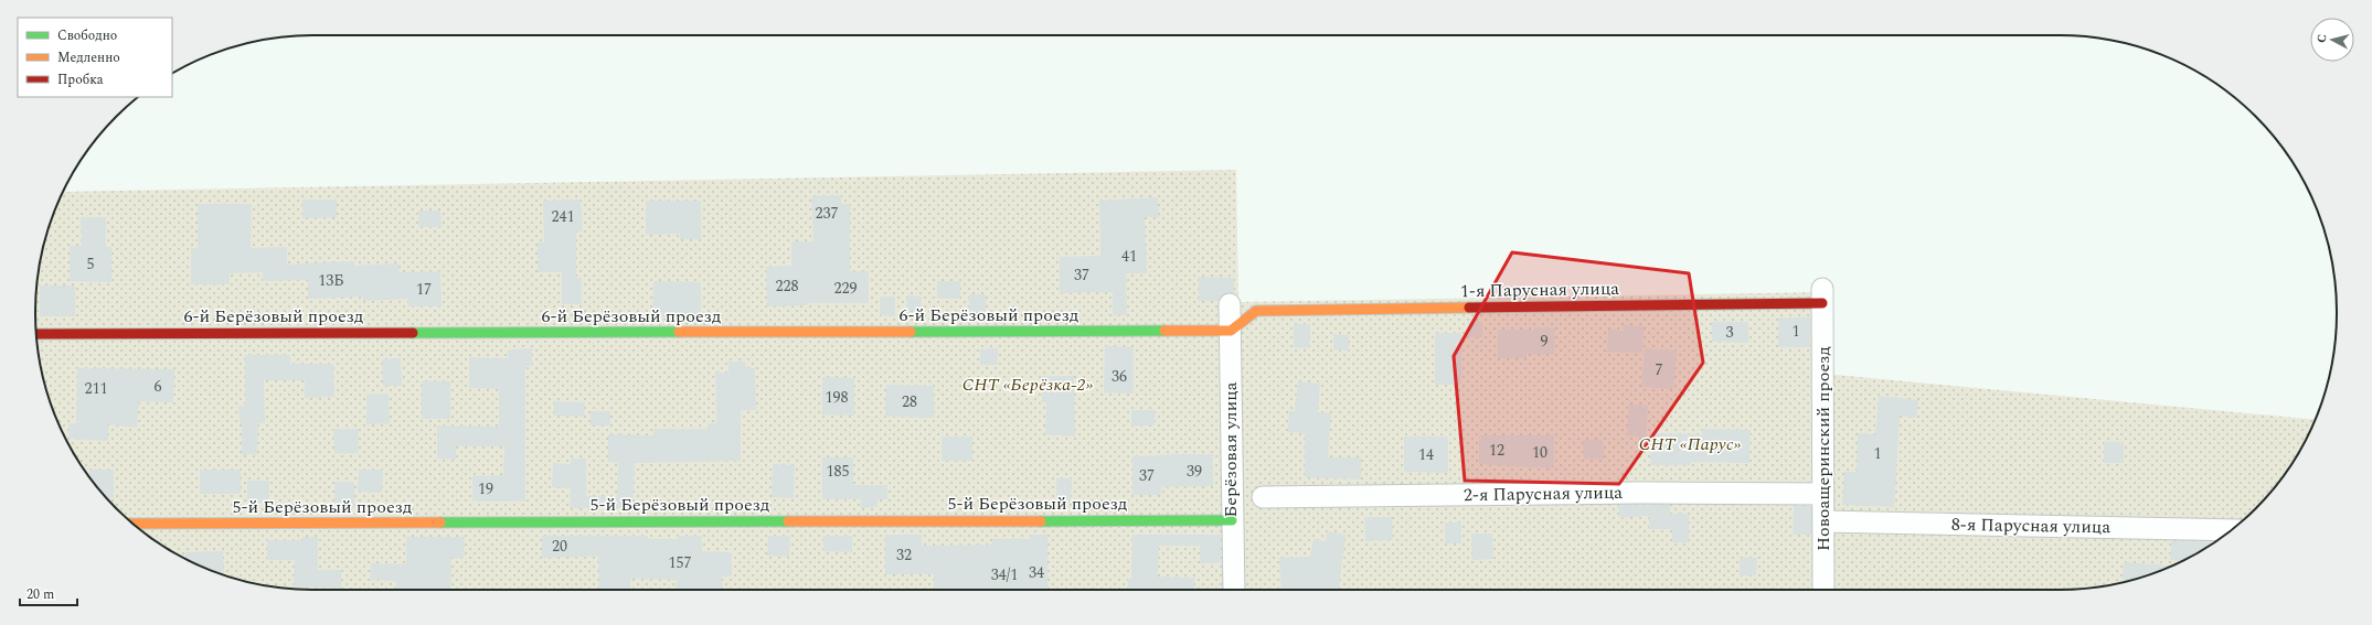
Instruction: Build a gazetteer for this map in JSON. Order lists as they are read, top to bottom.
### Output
{
  "streets": {
    "street": [
      "1-я Парусная улица",
      "6-й Берёзовый проезд",
      "Новоащеринский проезд",
      "Берёзовая улица",
      "2-я Парусная улица",
      "5-й Берёзовый проезд",
      "8-я Парусная улица"
    ]
  },
  "crossings": [
    ["1-я Парусная улица", "6-й Берёзовый проезд"],
    ["1-я Парусная улица", "Новоащеринский проезд"],
    ["1-я Парусная улица", "Берёзовая улица"],
    ["6-й Берёзовый проезд", "Берёзовая улица"],
    ["Новоащеринский проезд", "2-я Парусная улица"],
    ["Новоащеринский проезд", "8-я Парусная улица"],
    ["Берёзовая улица", "5-й Берёзовый проезд"]
  ],
  "parks": ["СНТ «Берёзка-2»", "СНТ «Парус»"],
  "house_numbers": [
    "237",
    "241",
    "41",
    "5",
    "37",
    "13Б",
    "228",
    "229",
    "17",
    "1",
    "3",
    "9",
    "7",
    "36",
    "6",
    "211",
    "198",
    "28",
    "12",
    "10",
    "1",
    "14",
    "185",
    "39",
    "37",
    "19",
    "20",
    "32",
    "157",
    "34",
    "34/1"
  ],
  "legend": ["Свободно", "Медленно", "Пробка"],
  "scale_bar": "20 m",
  "north": "left"
}
